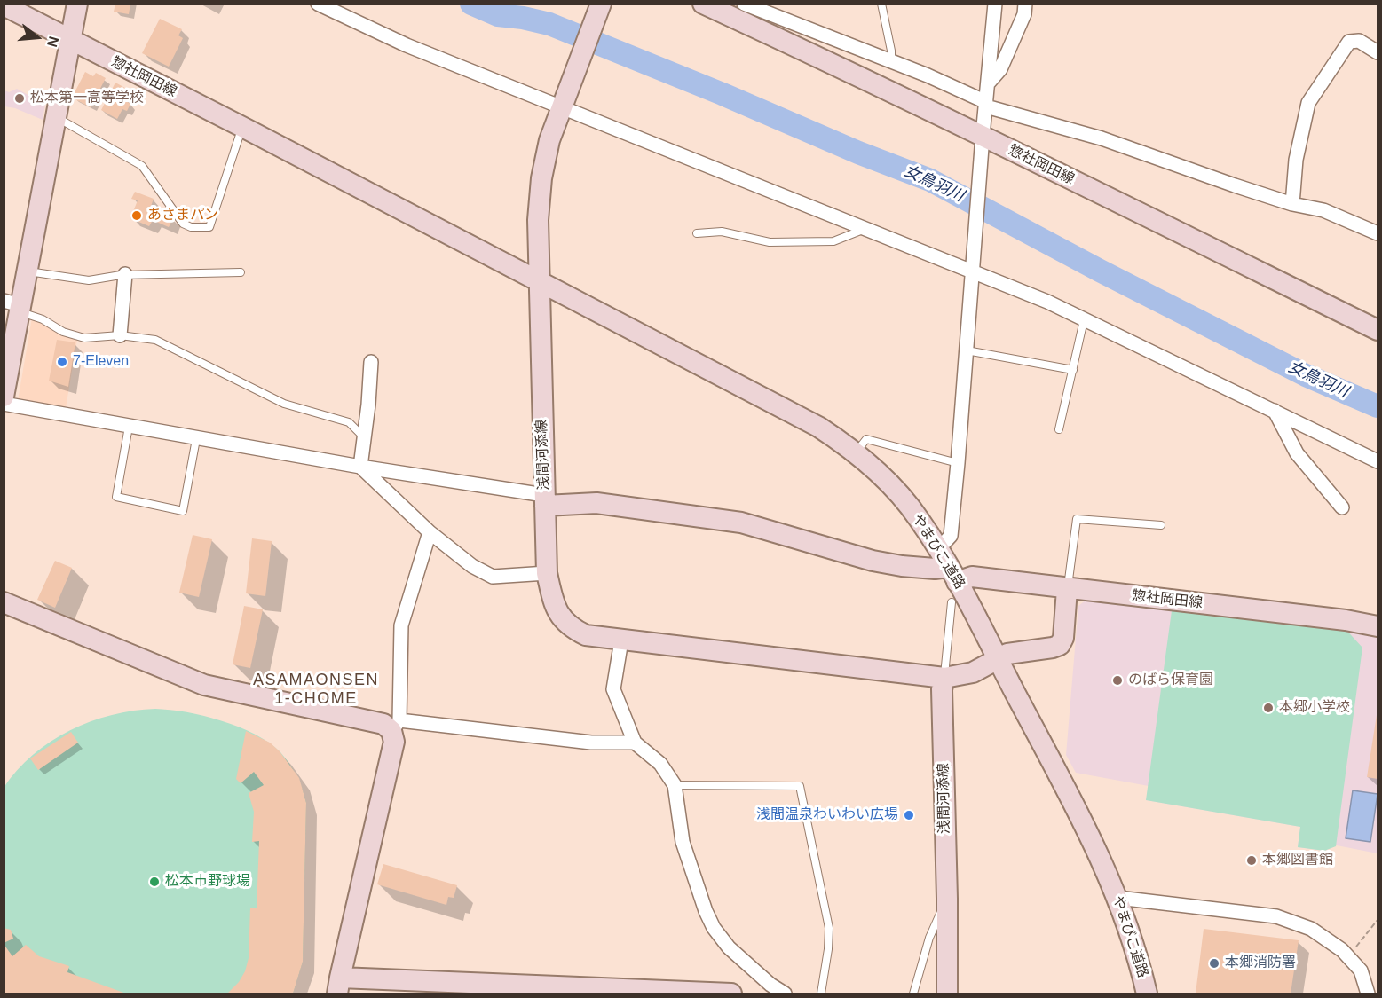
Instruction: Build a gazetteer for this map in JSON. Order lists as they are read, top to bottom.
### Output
{
  "streets": {
    "main road": ["惣社岡田線", "浅間河添線", "やまびこ道路"]
  },
  "crossings": [
    ["惣社岡田線", "浅間河添線"],
    ["惣社岡田線", "やまびこ道路"],
    ["浅間河添線", "やまびこ道路"]
  ],
  "districts": ["ASAMAONSEN 1-CHOME"],
  "water": ["女鳥羽川"],
  "places": [
    "松本第一高等学校",
    "あさまパン",
    "7-Eleven",
    "のばら保育園",
    "本郷小学校",
    "浅間温泉わいわい広場",
    "本郷図書館",
    "松本市野球場",
    "本郷消防署"
  ],
  "north": "right"
}
